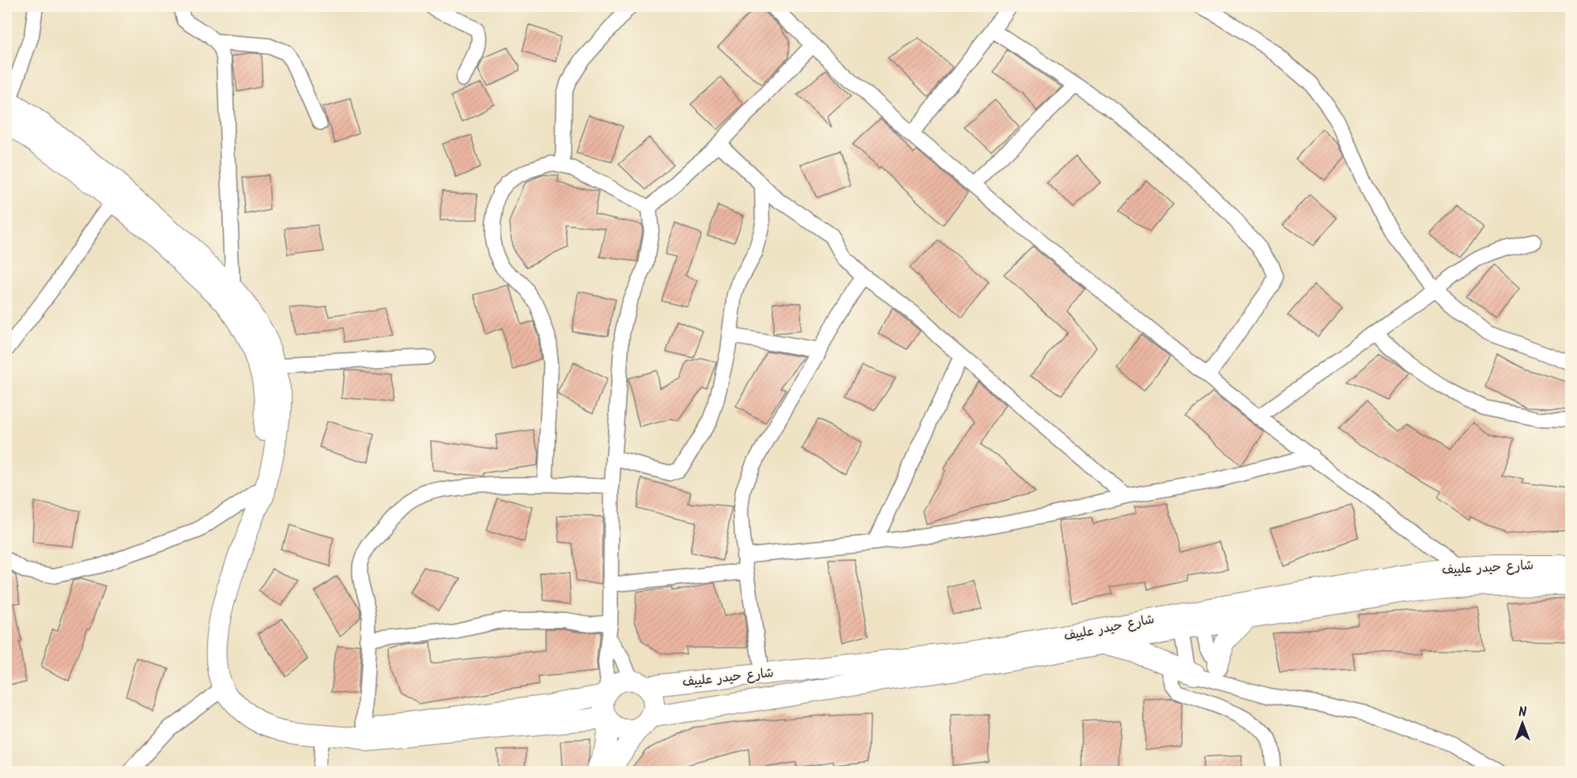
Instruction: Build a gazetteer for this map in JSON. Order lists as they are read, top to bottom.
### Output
{
  "streets": {
    "main road": ["شارع حيدر علييف"]
  },
  "north": "top"
}
